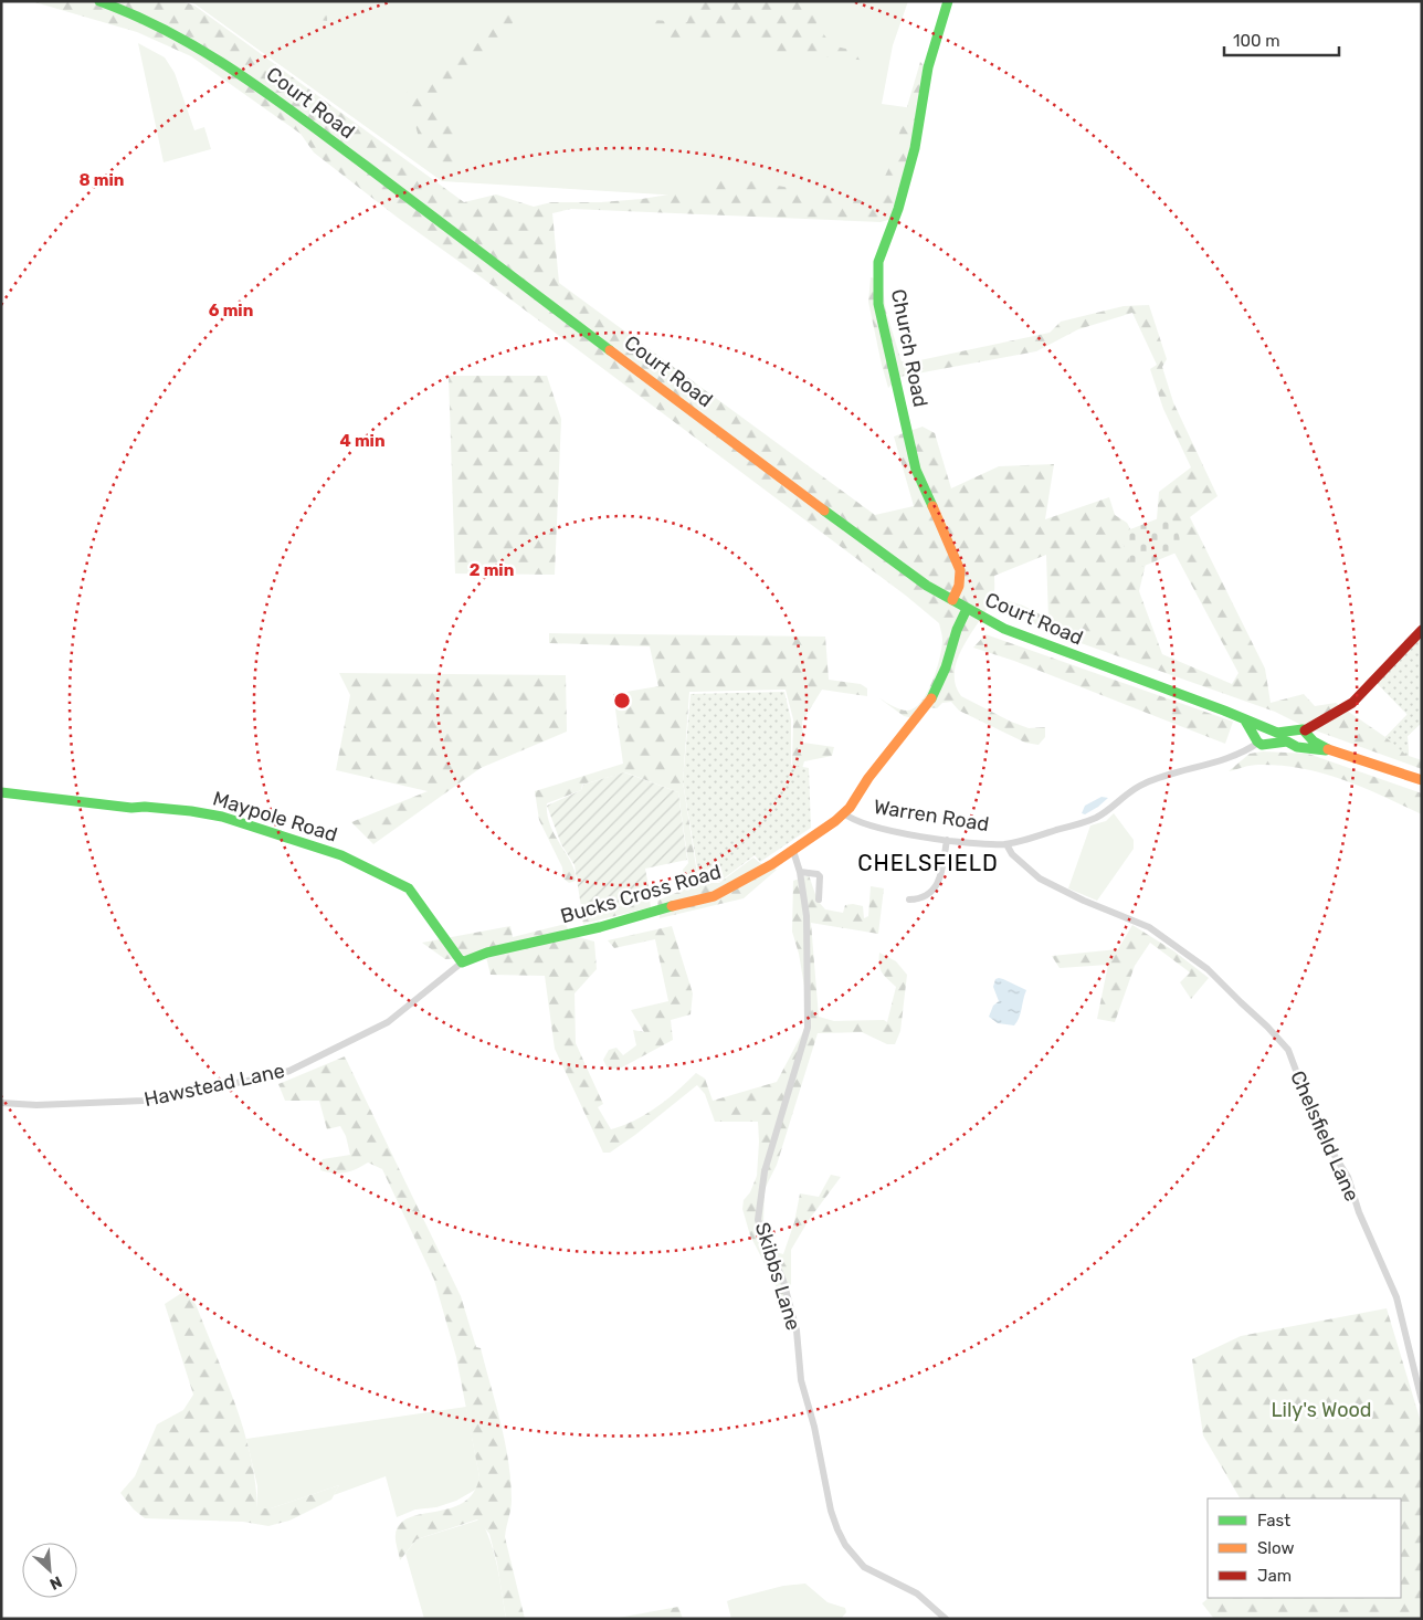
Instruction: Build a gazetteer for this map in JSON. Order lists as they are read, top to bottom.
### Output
{
  "streets": {
    "street": [
      "Court Road",
      "Church Road",
      "Warren Road",
      "Maypole Road",
      "Bucks Cross Road",
      "Hawstead Lane",
      "Chelsfield Lane",
      "Skibbs Lane"
    ]
  },
  "crossings": [
    ["Court Road", "Church Road"],
    ["Court Road", "Warren Road"],
    ["Warren Road", "Bucks Cross Road"],
    ["Warren Road", "Chelsfield Lane"],
    ["Maypole Road", "Bucks Cross Road"],
    ["Maypole Road", "Hawstead Lane"],
    ["Bucks Cross Road", "Hawstead Lane"],
    ["Bucks Cross Road", "Skibbs Lane"]
  ],
  "districts": ["CHELSFIELD"],
  "parks": ["Lily's Wood"],
  "legend": ["Fast", "Slow", "Jam"],
  "scale_bar": "100 m",
  "north": "bottom right",
  "rings": [
    "8 min",
    "6 min",
    "4 min",
    "2 min"
  ]
}
